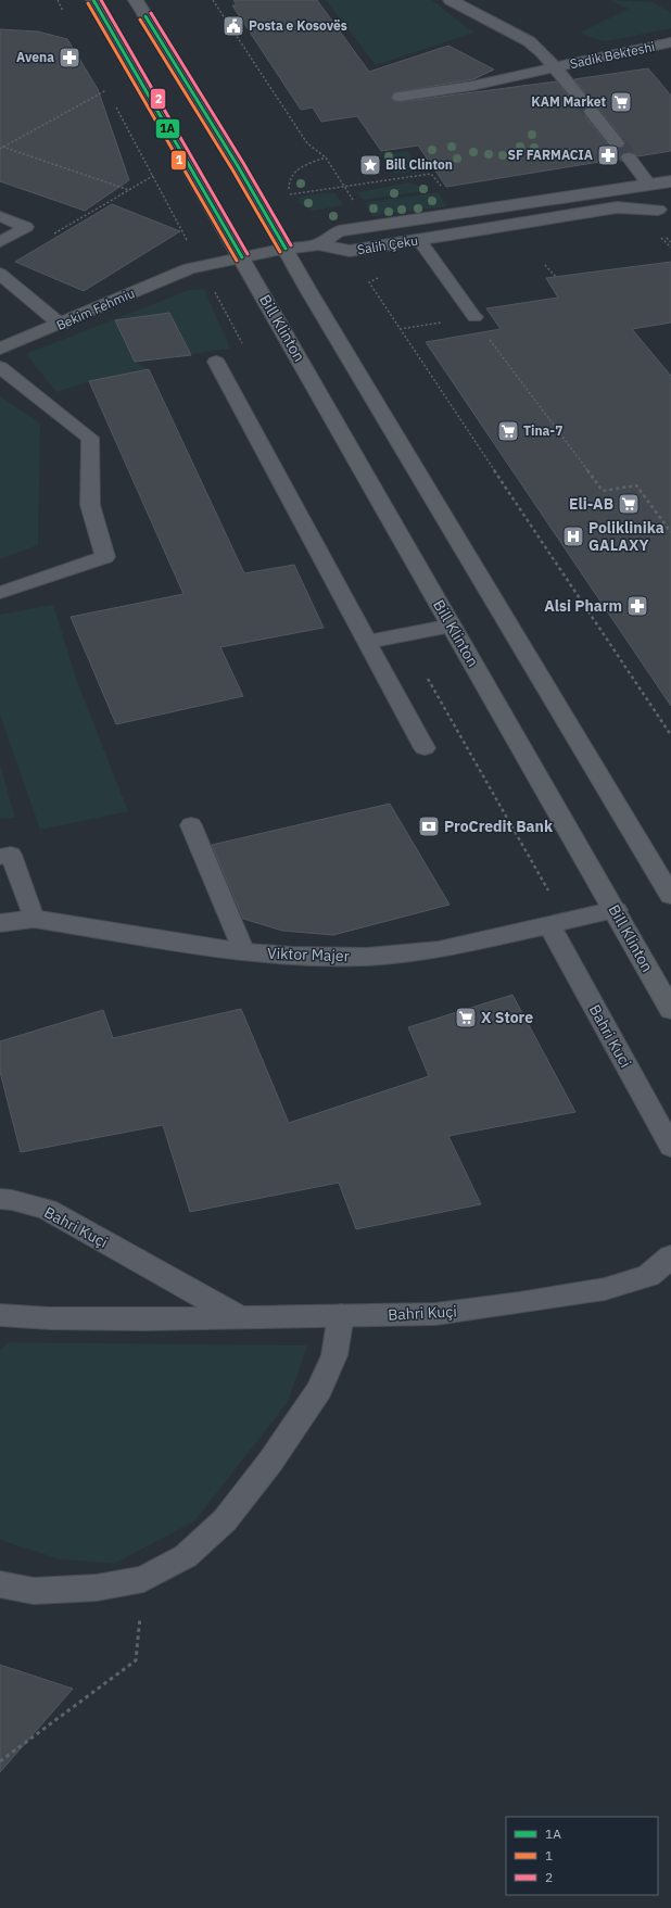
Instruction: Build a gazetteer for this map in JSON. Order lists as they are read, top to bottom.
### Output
{
  "streets": {
    "main road": ["Bekim Fehmiu", "Bill Klinton"],
    "street": [
      "Sadik Bekteshi",
      "Salih Çeku",
      "Viktor Majer",
      "Bahri Kuci",
      "Bahri Kuçi"
    ]
  },
  "crossings": [
    ["Bekim Fehmiu", "Bill Klinton"],
    ["Bill Klinton", "Viktor Majer"],
    ["Viktor Majer", "Bahri Kuci"]
  ],
  "places": {
    "public building": ["Posta e Kosovës"],
    "pharmacy": ["Avena", "SF FARMACIA", "Alsi Pharm"],
    "supermarket": [
      "KAM Market",
      "Tina-7",
      "Eli-AB",
      "X Store"
    ],
    "place": ["Bill Clinton"],
    "hospital": ["Poliklinika GALAXY"],
    "bank": ["ProCredit Bank"]
  },
  "lines": ["transit line 1A", "transit line 2", "transit line 1"],
  "legend": ["1A", "1", "2"]
}
